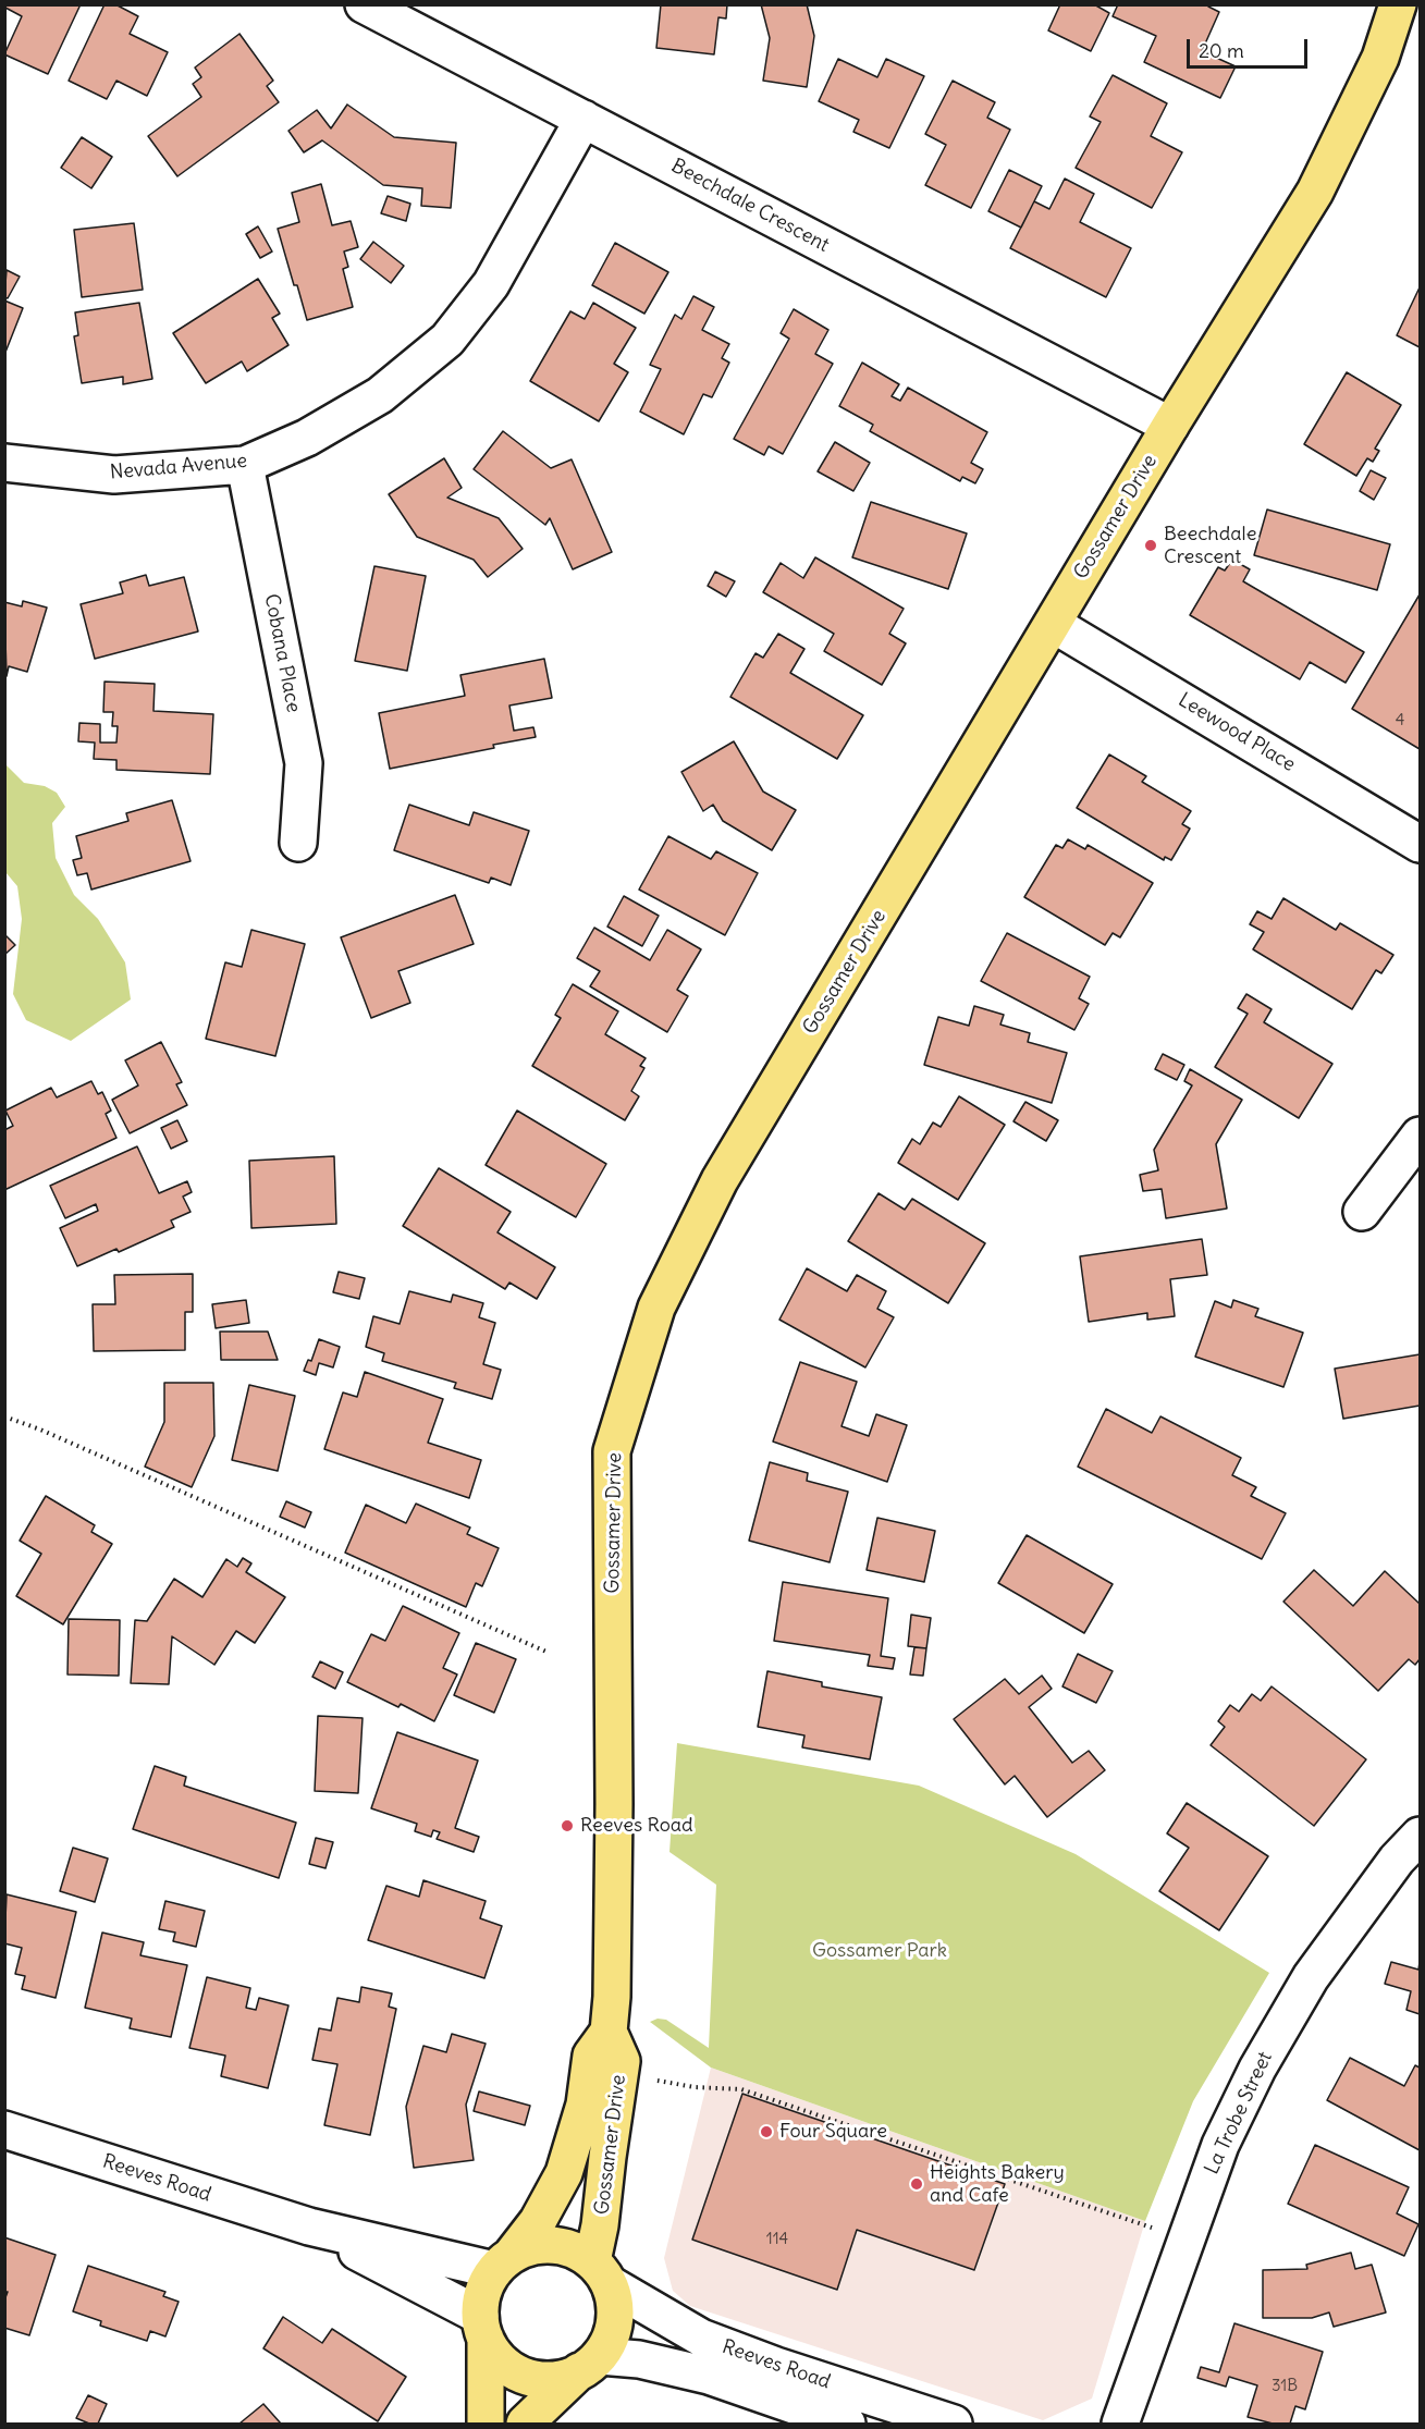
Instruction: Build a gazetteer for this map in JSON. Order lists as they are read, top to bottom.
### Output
{
  "streets": {
    "main road": ["Gossamer Drive"],
    "street": [
      "Beechdale Crescent",
      "Nevada Avenue",
      "Cobana Place",
      "Leewood Place",
      "La Trobe Street",
      "Reeves Road"
    ]
  },
  "crossings": [
    ["Beechdale Crescent", "Nevada Avenue"],
    ["Beechdale Crescent", "Gossamer Drive"],
    ["Nevada Avenue", "Cobana Place"],
    ["Gossamer Drive", "Leewood Place"],
    ["Gossamer Drive", "Reeves Road"]
  ],
  "parks": ["Gossamer Park"],
  "places": [
    "Beechdale Crescent",
    "Reeves Road",
    "Four Square",
    "Heights Bakery and Cafe"
  ],
  "house_numbers": ["4", "114", "31B"],
  "scale_bar": "20 m"
}
